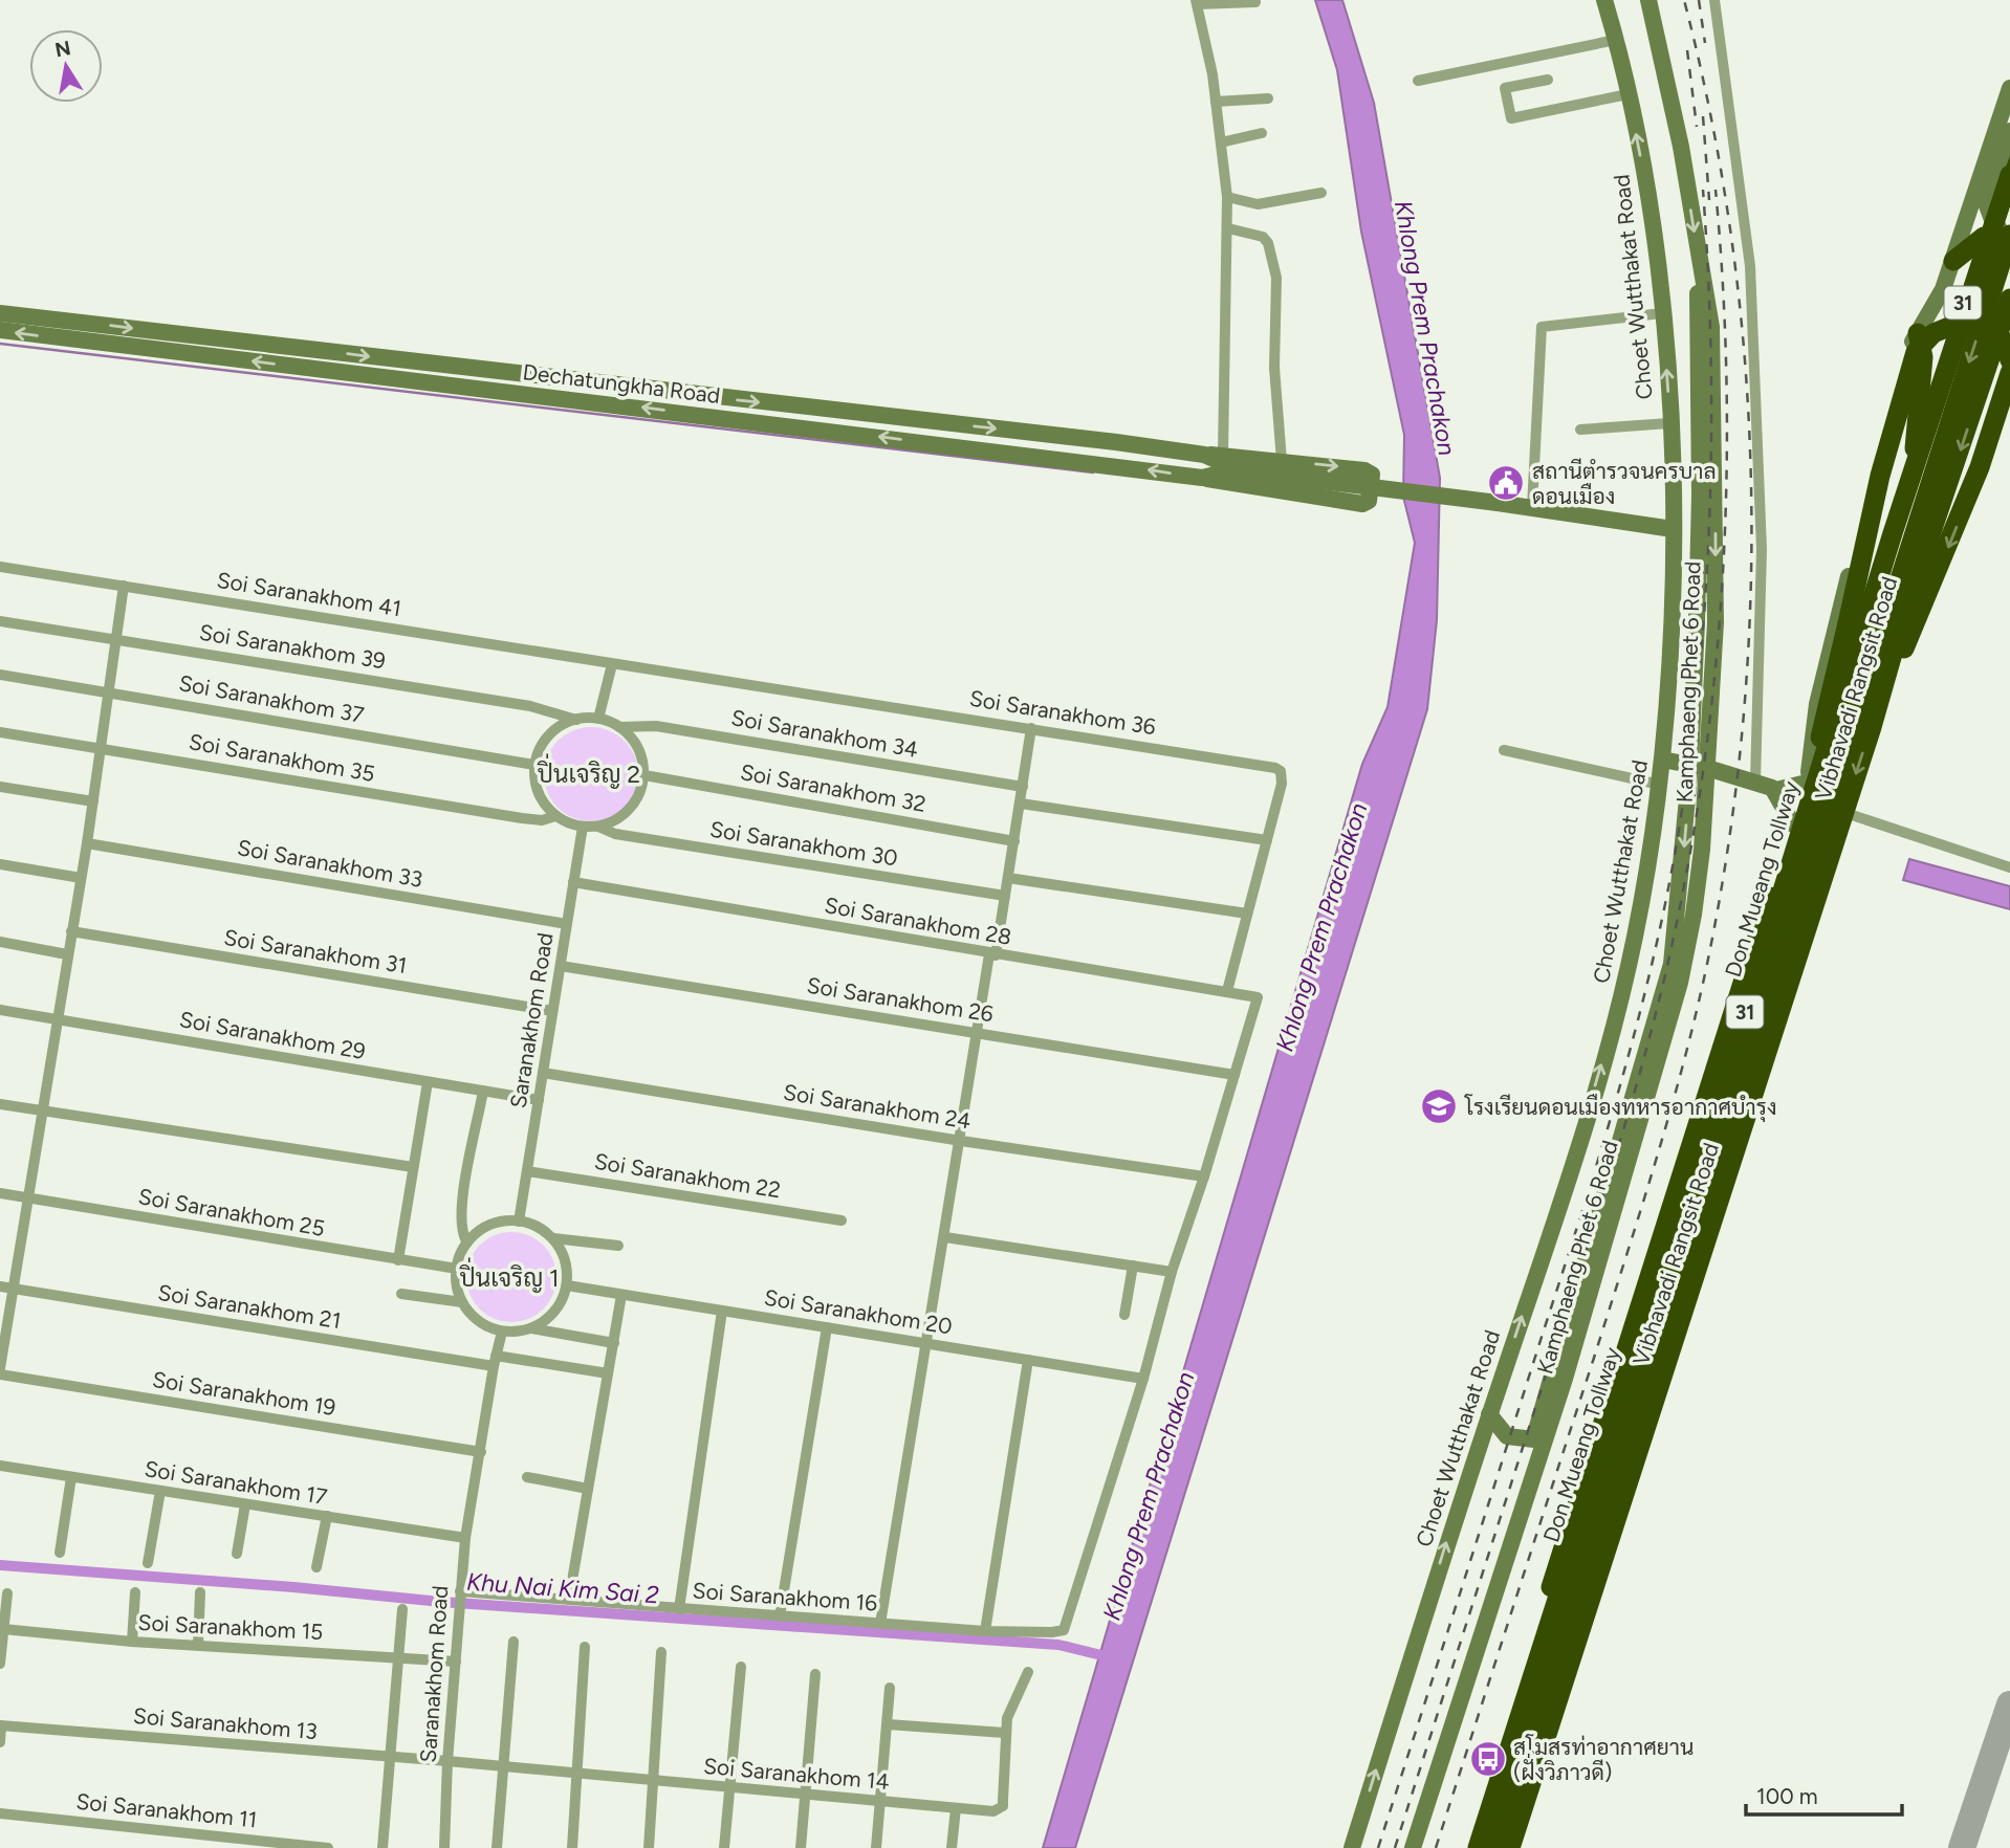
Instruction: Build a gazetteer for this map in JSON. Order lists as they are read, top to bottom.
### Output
{
  "streets": {
    "highway": ["31", "Vibhavadi Rangsit Road", "Don Mueang Tollway"],
    "main road": ["Choet Wutthakat Road", "Dechatungkha Road", "Kamphaeng Phet 6 Road"],
    "street": [
      "Soi Saranakhom 41",
      "Soi Saranakhom 39",
      "Soi Saranakhom 37",
      "Soi Saranakhom 36",
      "Soi Saranakhom 34",
      "Soi Saranakhom 35",
      "Soi Saranakhom 32",
      "Soi Saranakhom 30",
      "Soi Saranakhom 33",
      "Soi Saranakhom 28",
      "Soi Saranakhom 31",
      "Soi Saranakhom 26",
      "Saranakhom Road",
      "Soi Saranakhom 29",
      "Soi Saranakhom 24",
      "Soi Saranakhom 22",
      "Soi Saranakhom 25",
      "Soi Saranakhom 21",
      "Soi Saranakhom 20",
      "Soi Saranakhom 19",
      "Soi Saranakhom 17",
      "Soi Saranakhom 16",
      "Soi Saranakhom 15",
      "Soi Saranakhom 13",
      "Soi Saranakhom 14",
      "Soi Saranakhom 11"
    ]
  },
  "crossings": [
    ["Choet Wutthakat Road", "Dechatungkha Road"],
    ["Choet Wutthakat Road", "Kamphaeng Phet 6 Road"],
    ["Soi Saranakhom 41", "Soi Saranakhom 36"],
    ["Soi Saranakhom 39", "Soi Saranakhom 37"],
    ["Soi Saranakhom 39", "Soi Saranakhom 34"],
    ["Soi Saranakhom 39", "Soi Saranakhom 35"],
    ["Soi Saranakhom 39", "Soi Saranakhom 32"],
    ["Soi Saranakhom 39", "Soi Saranakhom 30"],
    ["Soi Saranakhom 39", "Saranakhom Road"],
    ["Soi Saranakhom 37", "Soi Saranakhom 34"],
    ["Soi Saranakhom 37", "Soi Saranakhom 35"],
    ["Soi Saranakhom 37", "Soi Saranakhom 32"],
    ["Soi Saranakhom 37", "Soi Saranakhom 30"],
    ["Soi Saranakhom 37", "Saranakhom Road"],
    ["Soi Saranakhom 36", "Soi Saranakhom 28"],
    ["Soi Saranakhom 34", "Soi Saranakhom 35"],
    ["Soi Saranakhom 34", "Soi Saranakhom 32"],
    ["Soi Saranakhom 34", "Soi Saranakhom 30"],
    ["Soi Saranakhom 34", "Saranakhom Road"],
    ["Soi Saranakhom 35", "Soi Saranakhom 32"],
    ["Soi Saranakhom 35", "Soi Saranakhom 30"],
    ["Soi Saranakhom 35", "Saranakhom Road"],
    ["Soi Saranakhom 32", "Soi Saranakhom 30"],
    ["Soi Saranakhom 32", "Saranakhom Road"],
    ["Soi Saranakhom 30", "Saranakhom Road"],
    ["Soi Saranakhom 33", "Saranakhom Road"],
    ["Soi Saranakhom 28", "Soi Saranakhom 26"],
    ["Soi Saranakhom 28", "Saranakhom Road"],
    ["Soi Saranakhom 31", "Saranakhom Road"],
    ["Soi Saranakhom 26", "Saranakhom Road"],
    ["Saranakhom Road", "Soi Saranakhom 29"],
    ["Saranakhom Road", "Soi Saranakhom 24"],
    ["Saranakhom Road", "Soi Saranakhom 22"],
    ["Saranakhom Road", "Soi Saranakhom 25"],
    ["Saranakhom Road", "Soi Saranakhom 21"],
    ["Saranakhom Road", "Soi Saranakhom 20"],
    ["Saranakhom Road", "Soi Saranakhom 19"],
    ["Saranakhom Road", "Soi Saranakhom 17"],
    ["Saranakhom Road", "Soi Saranakhom 16"],
    ["Saranakhom Road", "Soi Saranakhom 15"],
    ["Saranakhom Road", "Soi Saranakhom 13"],
    ["Saranakhom Road", "Soi Saranakhom 14"],
    ["Soi Saranakhom 25", "Soi Saranakhom 20"],
    ["Soi Saranakhom 20", "Soi Saranakhom 16"],
    ["Soi Saranakhom 13", "Soi Saranakhom 14"]
  ],
  "one_way": ["Choet Wutthakat Road"],
  "districts": ["ปิ่นเจริญ 2", "ปิ่นเจริญ 1"],
  "water": ["Khlong Prem Prachakon", "Khu Nai Kim Sai 2"],
  "places": {
    "public building": ["สถานีตำรวจนครบาล ดอนเมือง"],
    "school or university": ["โรงเรียนดอนเมืองทหารอากาศบำรุง"],
    "bus stop": ["สโมสรท่าอากาศยาน (ฝั่งวิภาวดี)"]
  },
  "scale_bar": "100 m",
  "north": "top"
}
